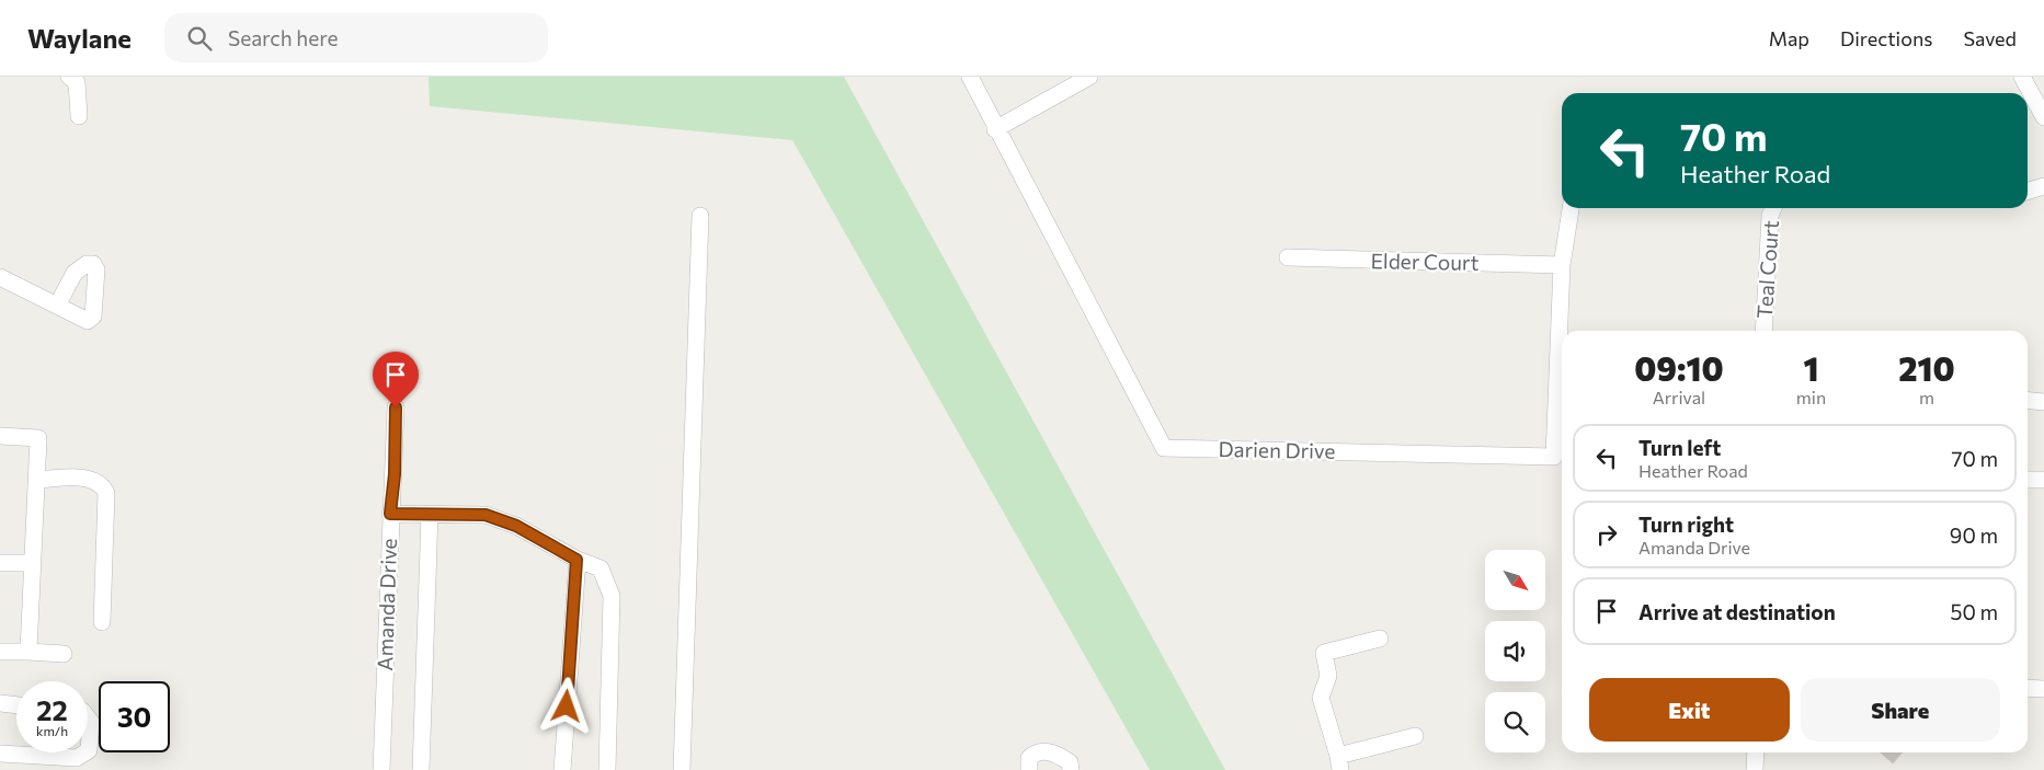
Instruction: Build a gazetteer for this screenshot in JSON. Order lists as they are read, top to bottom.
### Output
{
  "streets": {
    "street": [
      "Elder Court",
      "Teal Court",
      "Darien Drive",
      "Amanda Drive"
    ]
  },
  "crossings": [
    ["Elder Court", "Darien Drive"]
  ],
  "north": "bottom right",
  "page": {
    "header": "Waylane",
    "search": "Search here",
    "nav": ["Map", "Directions", "Saved"],
    "turn": ["70 m", "Heather Road"],
    "eta": [
      "09:10",
      "Arrival",
      "1",
      "min",
      "210",
      "m"
    ],
    "list": [
      {
        "name": "Turn left",
        "note": "Heather Road",
        "value": "70 m"
      },
      {
        "name": "Turn right",
        "note": "Amanda Drive",
        "value": "90 m"
      },
      {
        "name": "Arrive at destination",
        "value": "50 m"
      }
    ],
    "buttons": ["Exit", "Share"],
    "speed": "22 km/h",
    "limit": "30"
  }
}
